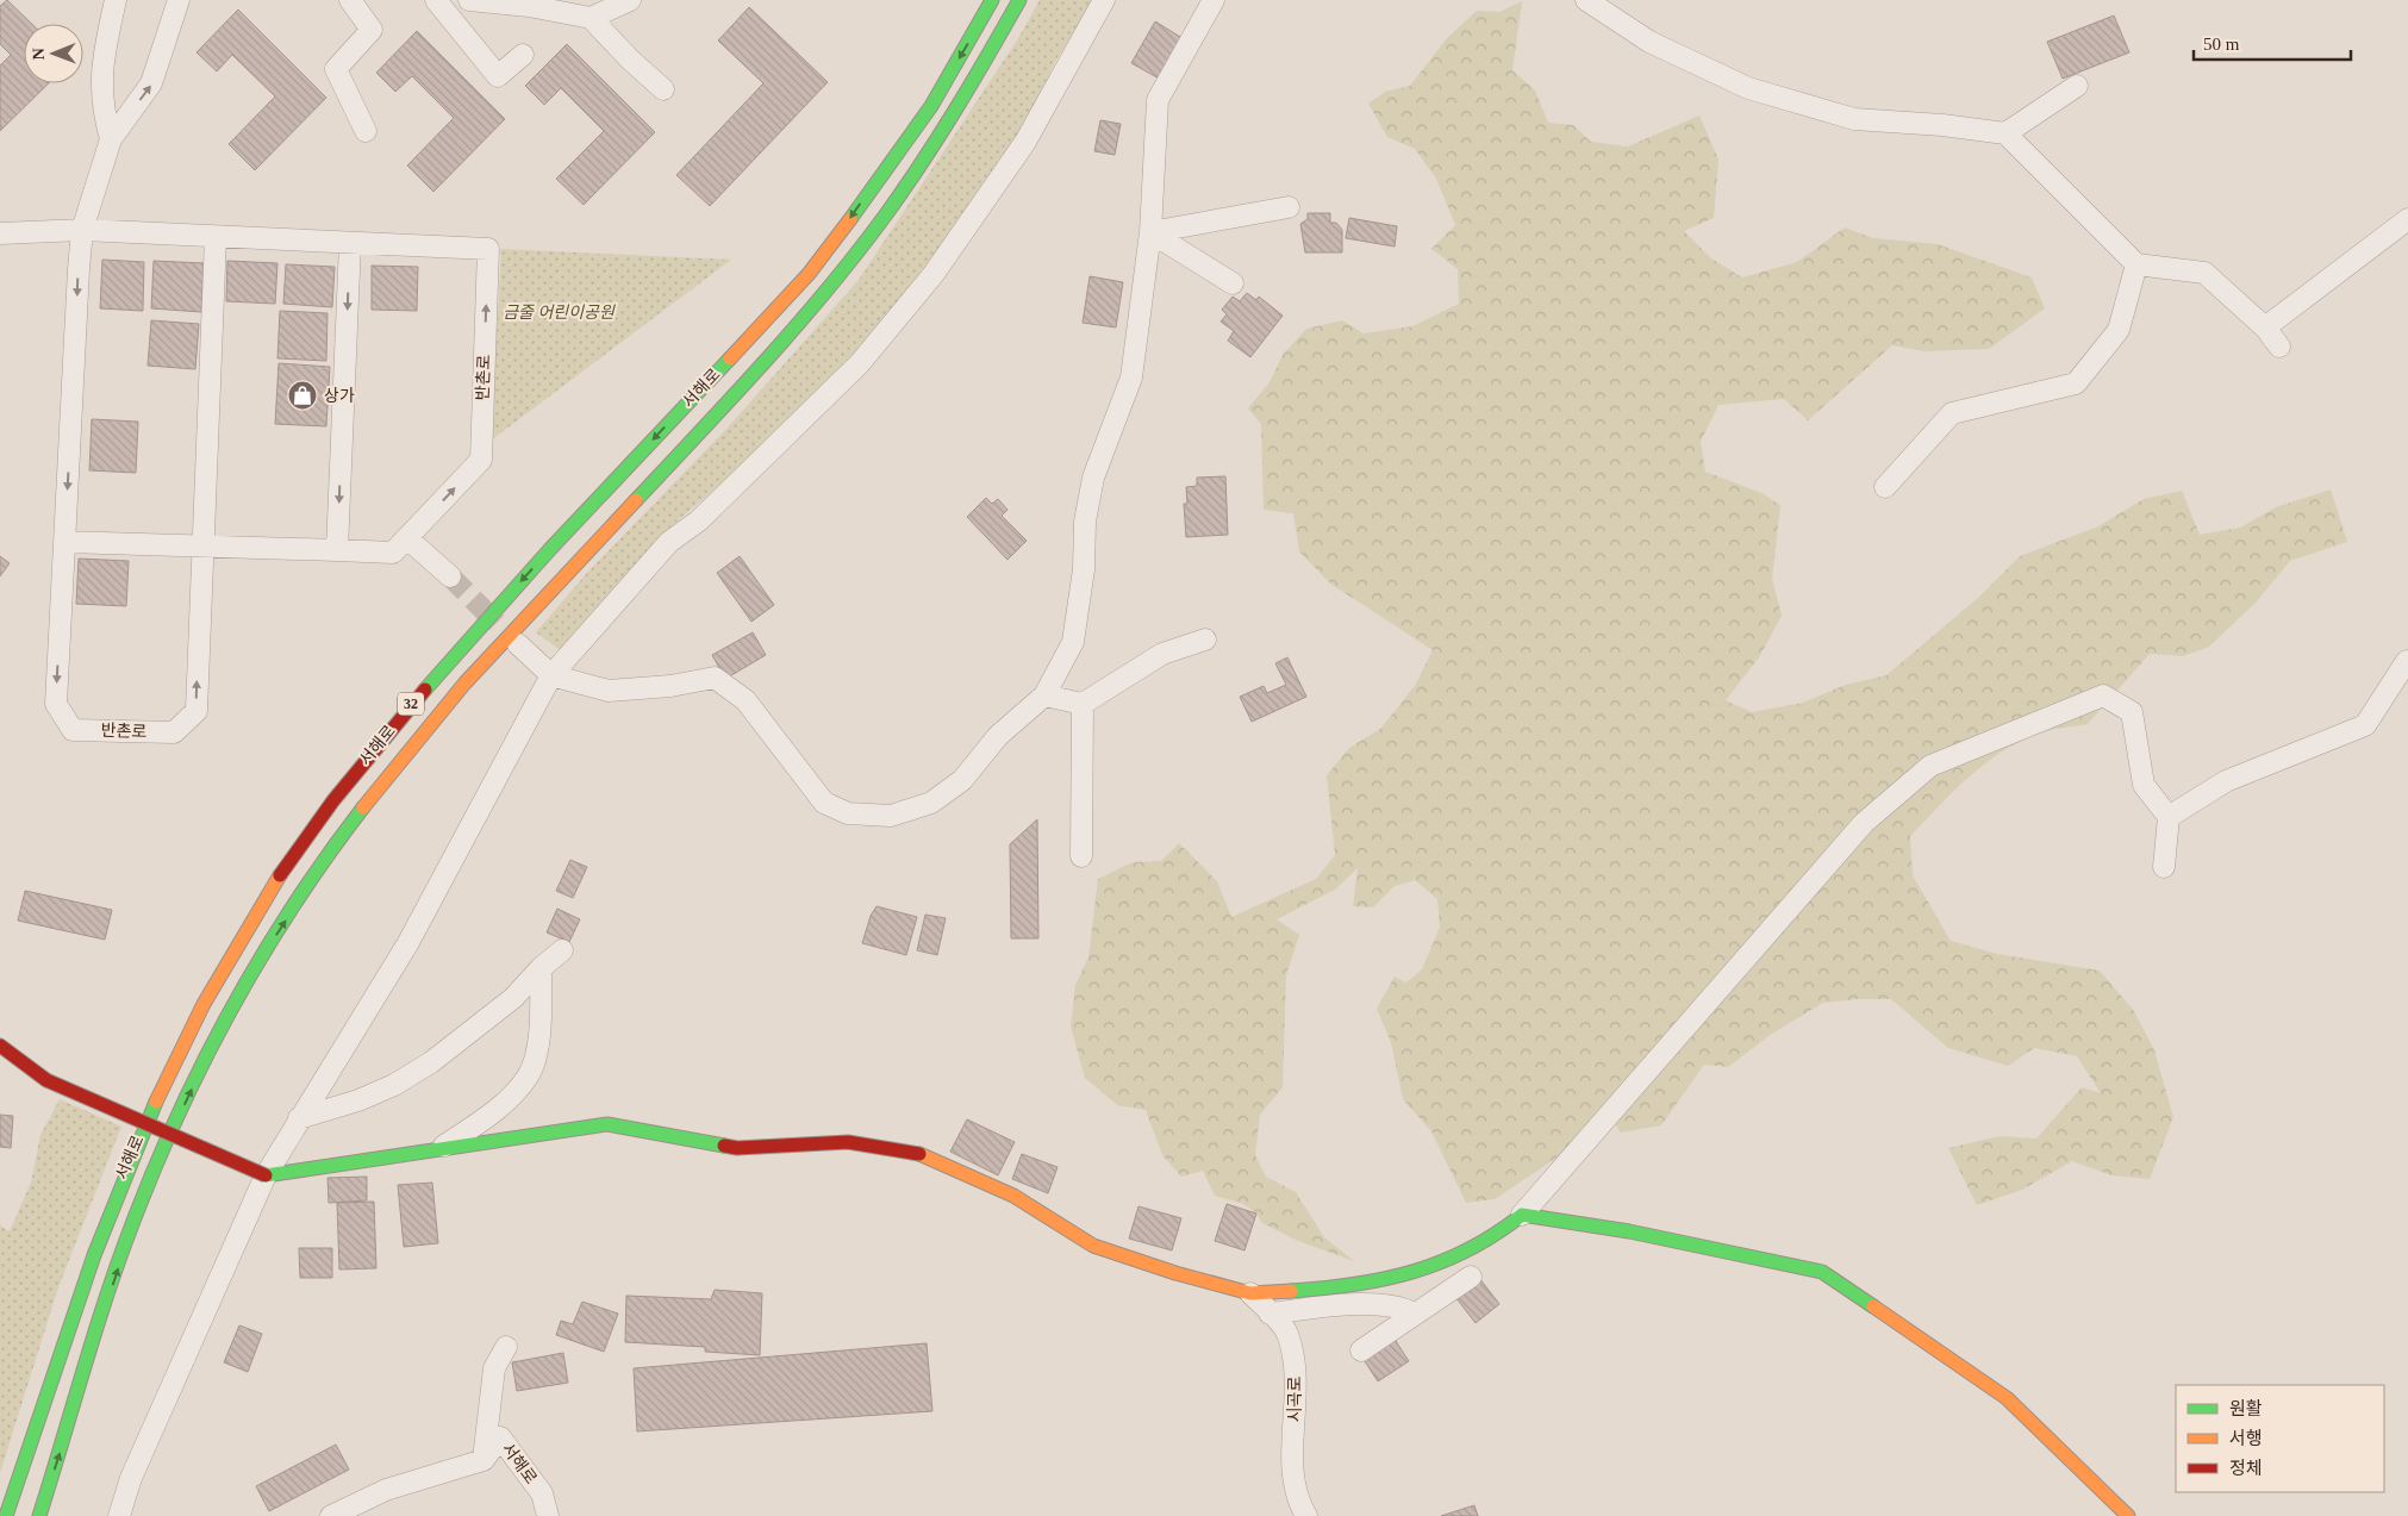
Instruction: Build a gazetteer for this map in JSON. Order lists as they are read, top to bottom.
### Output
{
  "streets": {
    "main road": ["서해로", "32"],
    "street": ["반촌로", "시곡로"]
  },
  "parks": ["금줄 어린이공원"],
  "places": {
    "shop": ["상가"]
  },
  "legend": ["원활", "서행", "정체"],
  "scale_bar": "50 m",
  "north": "left"
}
